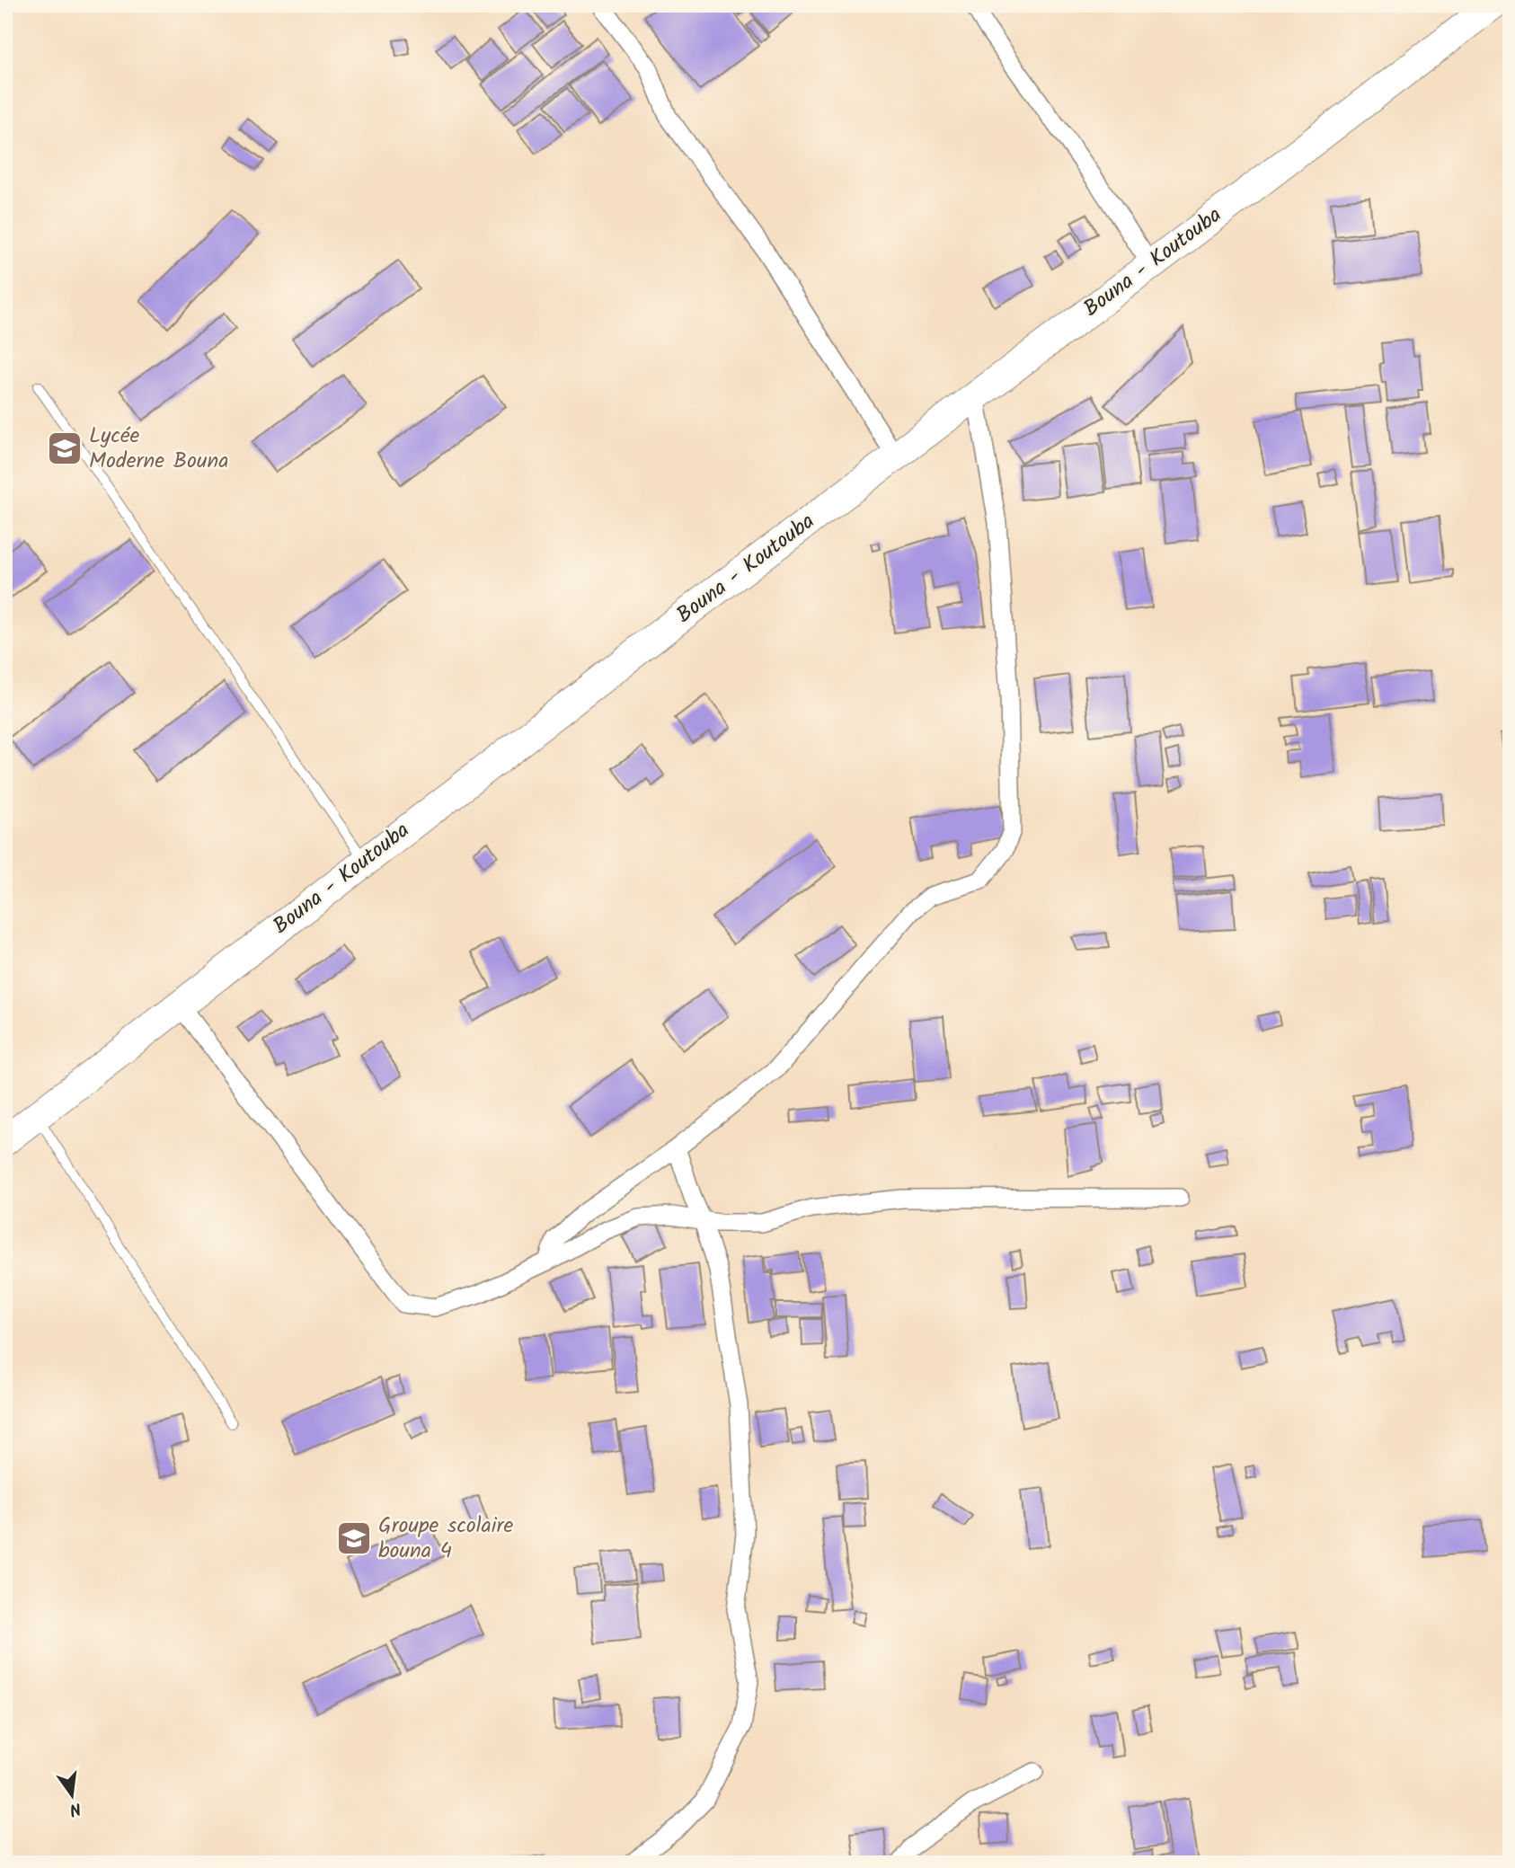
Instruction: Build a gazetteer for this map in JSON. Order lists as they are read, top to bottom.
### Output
{
  "streets": {
    "main road": ["Bouna - Koutouba"]
  },
  "places": {
    "school or university": ["Lycée Moderne Bouna", "Groupe scolaire bouna 4"]
  },
  "north": "bottom"
}
